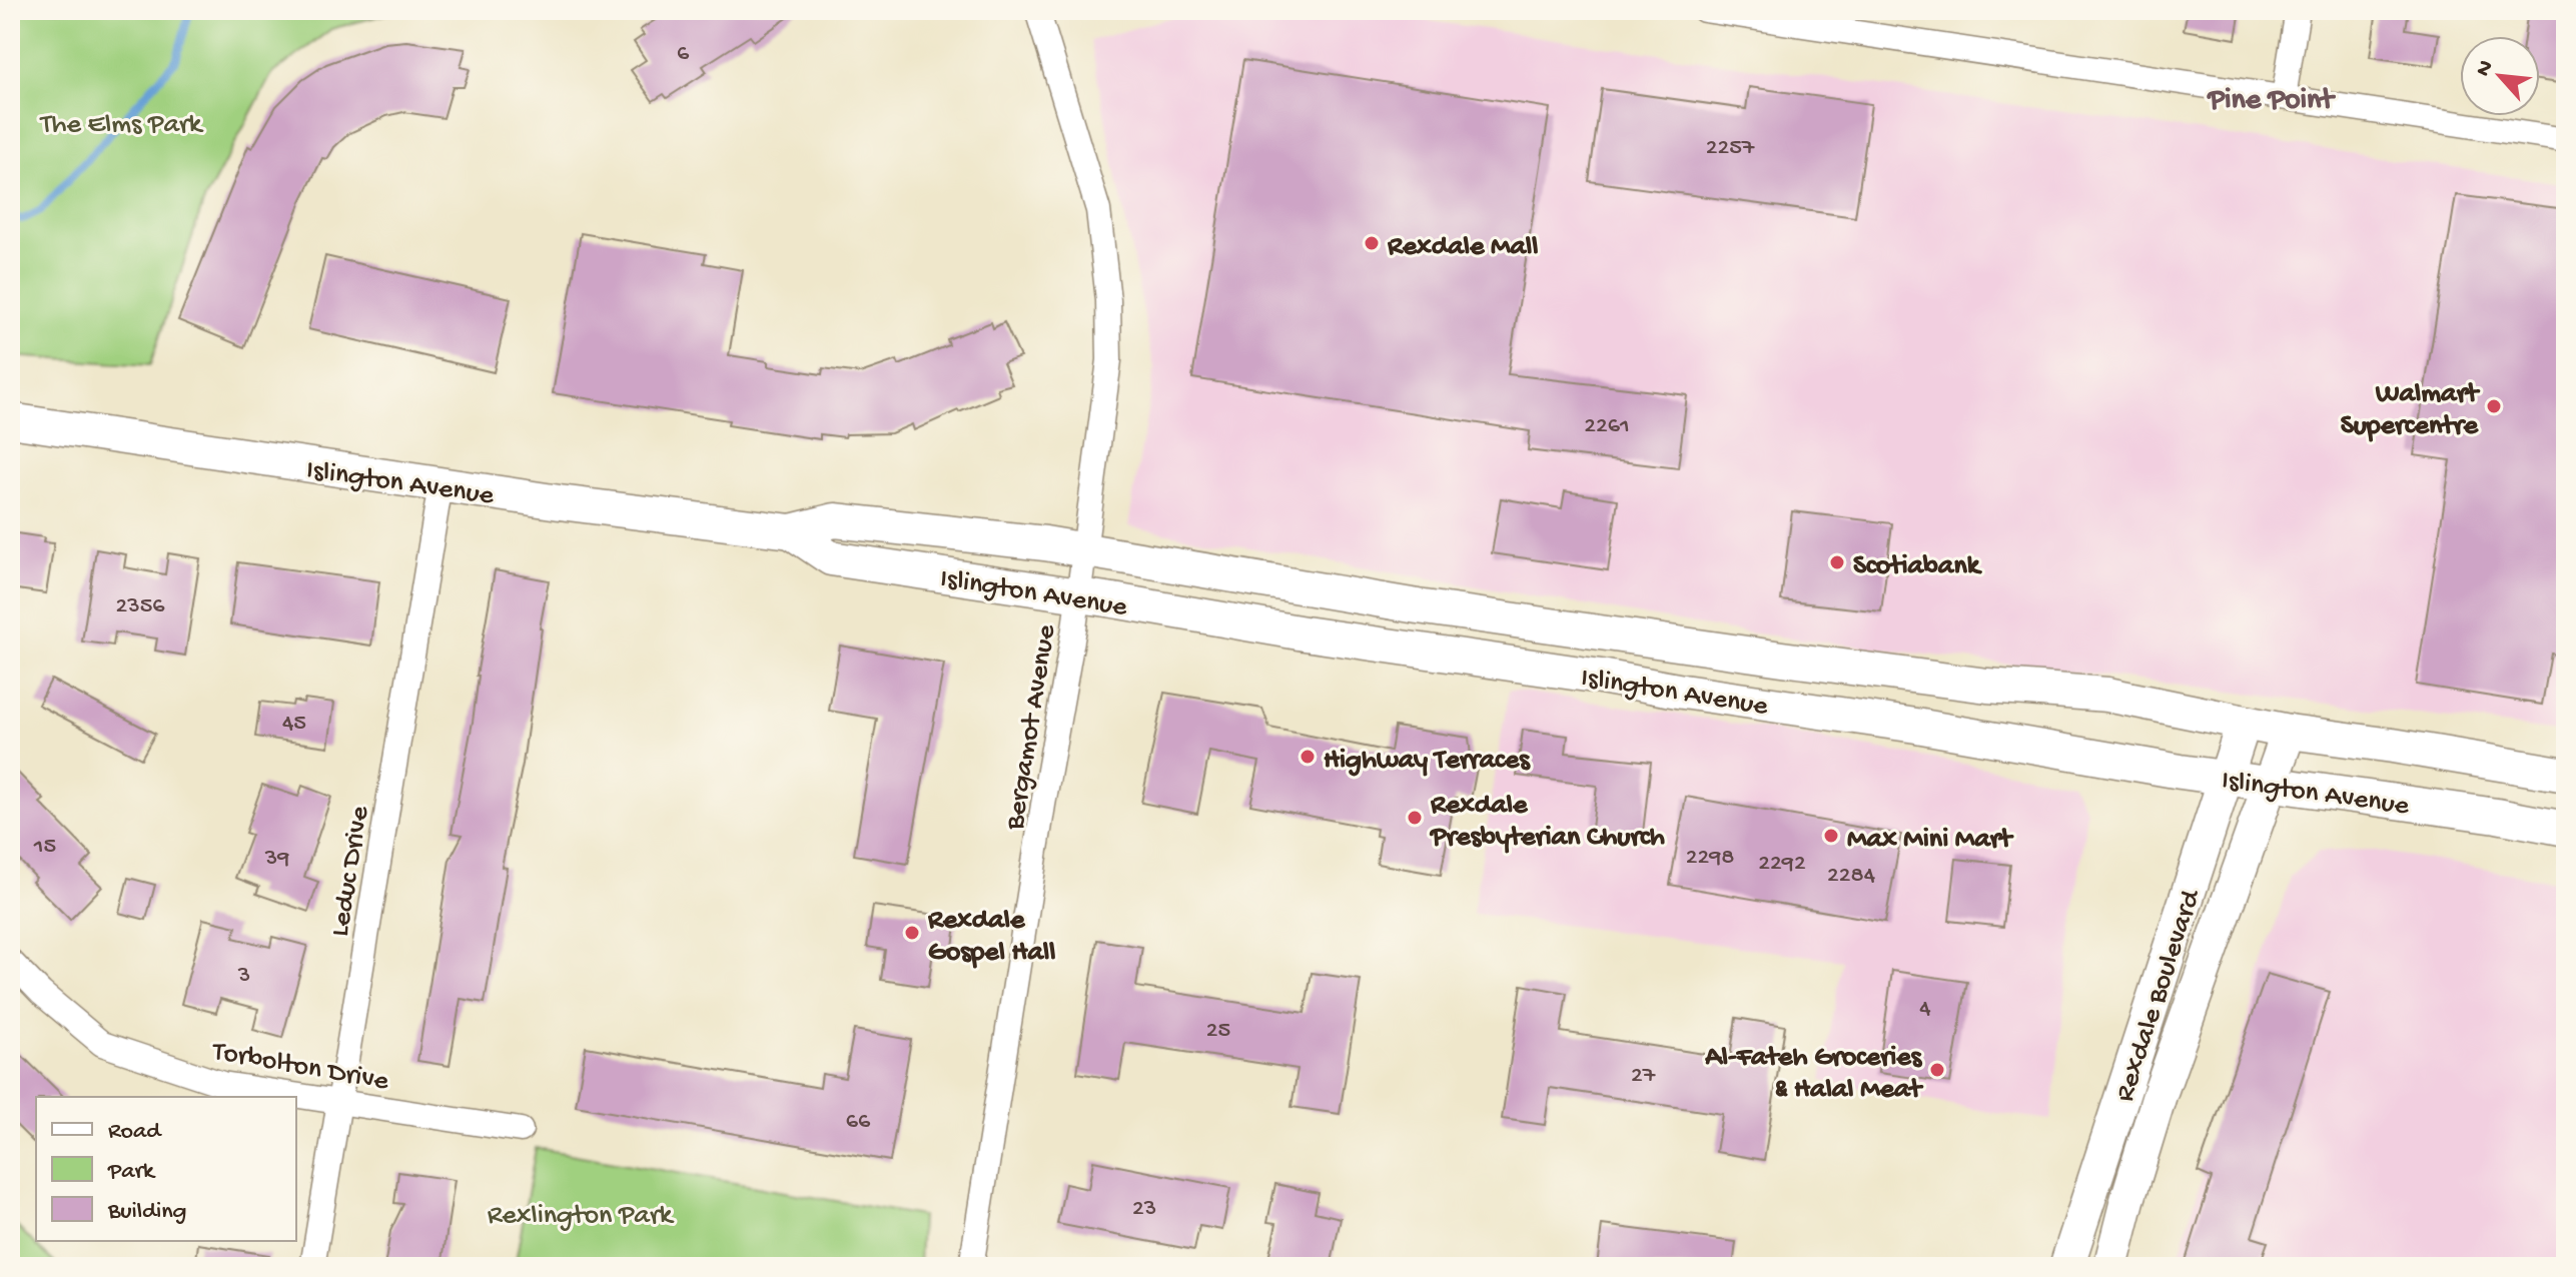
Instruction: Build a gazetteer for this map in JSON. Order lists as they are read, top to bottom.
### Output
{
  "streets": {
    "main road": ["Islington Avenue", "Rexdale Boulevard"],
    "street": ["Bergamot Avenue", "Leduc Drive", "Torbolton Drive"]
  },
  "crossings": [
    ["Islington Avenue", "Bergamot Avenue"],
    ["Islington Avenue", "Leduc Drive"],
    ["Islington Avenue", "Rexdale Boulevard"],
    ["Leduc Drive", "Torbolton Drive"]
  ],
  "districts": ["Pine Point"],
  "parks": ["The Elms Park", "Rexlington Park"],
  "places": [
    "Rexdale Mall",
    "Walmart Supercentre",
    "Scotiabank",
    "Highway Terraces",
    "Rexdale Presbyterian Church",
    "Max Mini Mart",
    "Rexdale Gospel Hall",
    "Al-Fateh Groceries & Halal Meat"
  ],
  "house_numbers": [
    "6",
    "2257",
    "2261",
    "2356",
    "45",
    "15",
    "2298",
    "39",
    "2292",
    "2284",
    "3",
    "4",
    "25",
    "27",
    "66",
    "23"
  ],
  "legend": ["Road", "Park", "Building"],
  "north": "top left"
}
